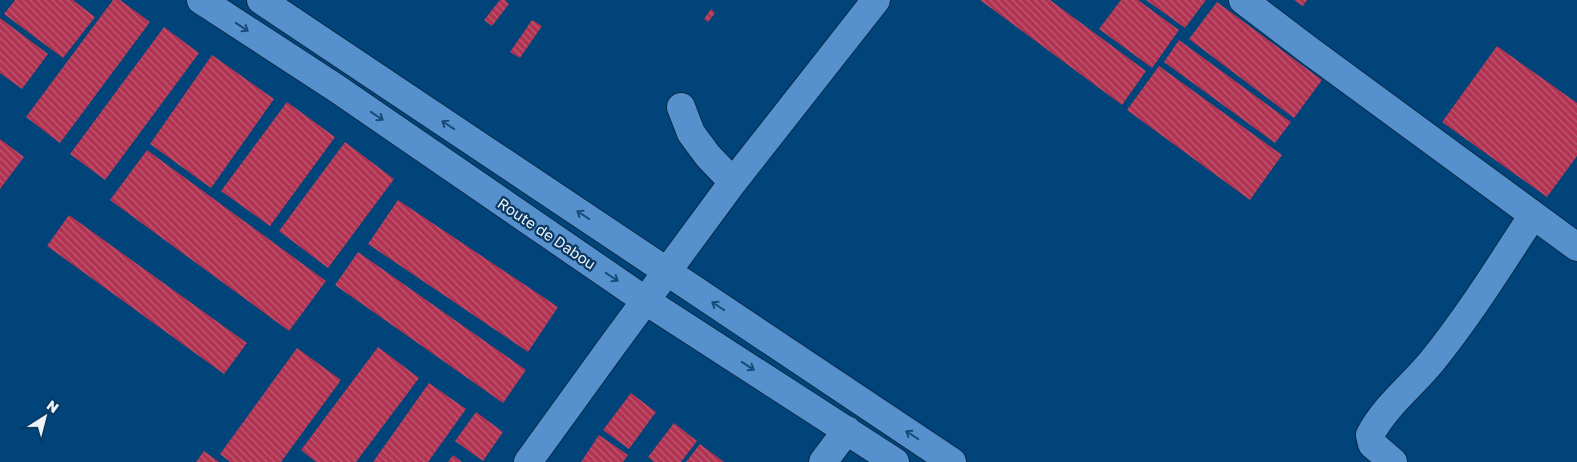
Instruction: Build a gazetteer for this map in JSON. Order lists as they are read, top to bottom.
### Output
{
  "streets": {
    "street": ["Route de Dabou"]
  },
  "north": "top right"
}
